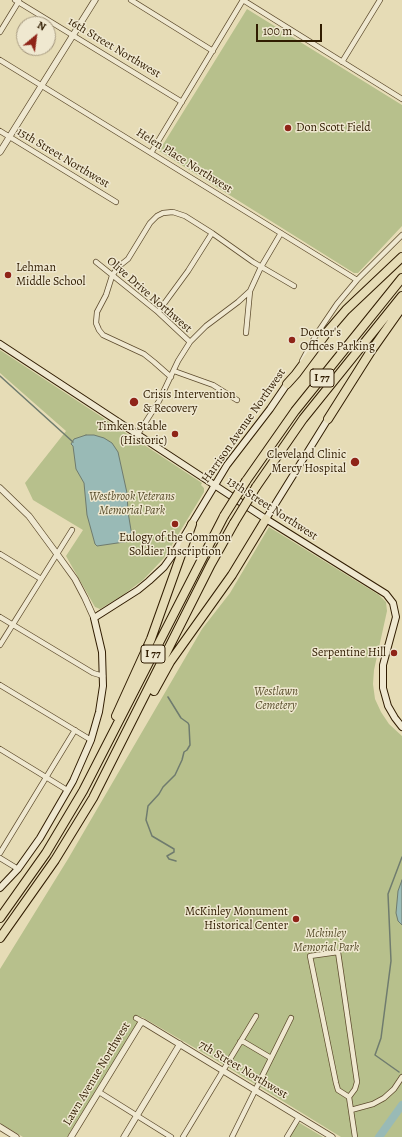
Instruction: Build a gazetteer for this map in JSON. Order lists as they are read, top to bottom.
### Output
{
  "streets": {
    "highway": ["I 77"],
    "main road": ["Harrison Avenue Northwest", "13th Street Northwest"],
    "street": [
      "16th Street Northwest",
      "15th Street Northwest",
      "Helen Place Northwest",
      "Olive Drive Northwest",
      "7th Street Northwest",
      "Lawn Avenue Northwest"
    ]
  },
  "crossings": [
    ["Helen Place Northwest", "Harrison Avenue Northwest"],
    ["Harrison Avenue Northwest", "13th Street Northwest"],
    ["7th Street Northwest", "Lawn Avenue Northwest"]
  ],
  "parks": ["Westbrook Veterans Memorial Park", "Westlawn Cemetery", "Mckinley Memorial Park"],
  "places": [
    "Don Scott Field",
    "Lehman Middle School",
    "Doctor's Offices Parking",
    "Crisis Intervention & Recovery",
    "Timken Stable (Historic)",
    "Cleveland Clinic Mercy Hospital",
    "Eulogy of the Common Soldier Inscription",
    "Serpentine Hill",
    "McKinley Monument Historical Center"
  ],
  "scale_bar": "100 m",
  "north": "top right"
}
